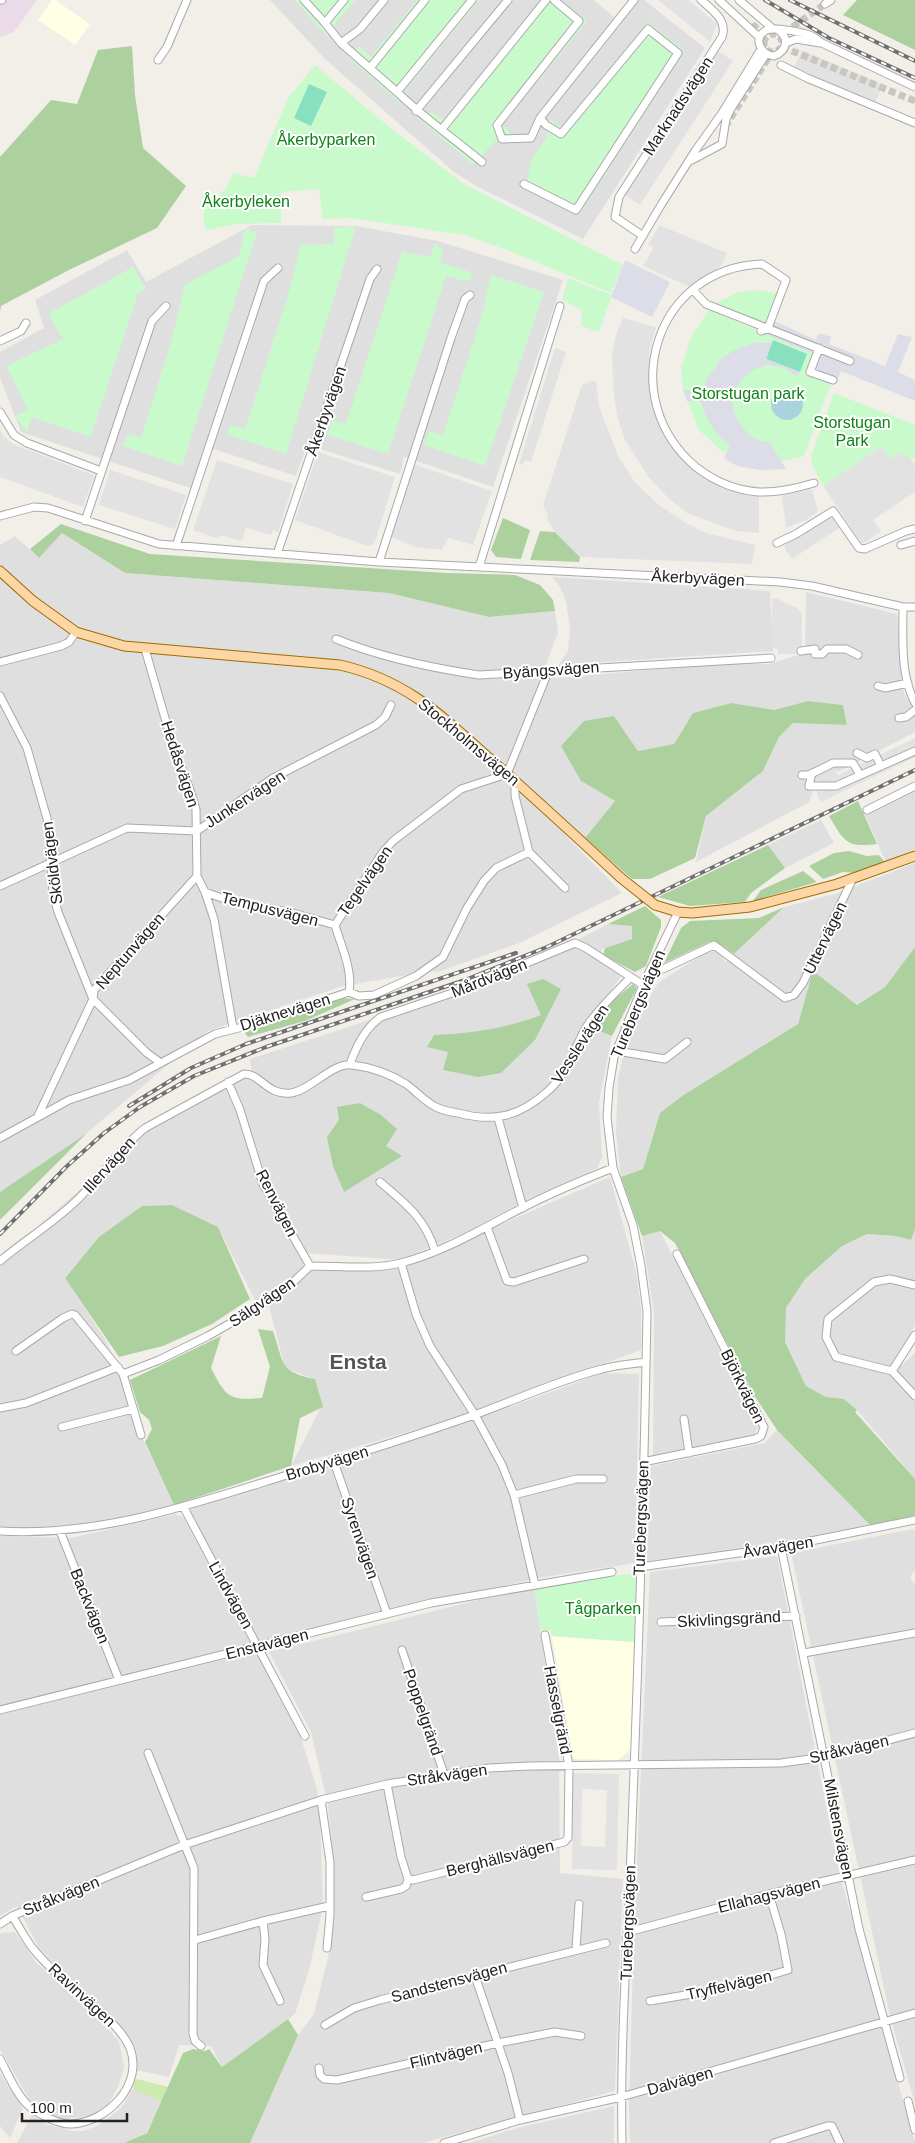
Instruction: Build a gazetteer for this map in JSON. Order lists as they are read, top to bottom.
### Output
{
  "streets": {
    "main road": ["Stockholmsvägen"],
    "street": [
      "Marknadsvägen",
      "Åkerbyvägen",
      "Byängsvägen",
      "Hedåsvägen",
      "Junkervägen",
      "Sköldvägen",
      "Tegelvägen",
      "Tempusvägen",
      "Uttervägen",
      "Neptunvägen",
      "Mårdvägen",
      "Turebergsvägen",
      "Djäknevägen",
      "Vesslevägen",
      "Illervägen",
      "Renvägen",
      "Sälgvägen",
      "Björkvägen",
      "Brobyvägen",
      "Syrenvägen",
      "Åvavägen",
      "Lindvägen",
      "Backvägen",
      "Skivlingsgränd",
      "Enstavägen",
      "Hasselgränd",
      "Poppelgränd",
      "Stråkvägen",
      "Milstensvägen",
      "Berghällsvägen",
      "Ellahagsvägen",
      "Sandstensvägen",
      "Tryffelvägen",
      "Ravinvägen",
      "Flintvägen",
      "Dalvägen"
    ]
  },
  "crossings": [
    ["Stockholmsvägen", "Hedåsvägen"],
    ["Stockholmsvägen", "Tegelvägen"],
    ["Stockholmsvägen", "Uttervägen"],
    ["Stockholmsvägen", "Turebergsvägen"],
    ["Hedåsvägen", "Junkervägen"],
    ["Hedåsvägen", "Tempusvägen"],
    ["Hedåsvägen", "Neptunvägen"],
    ["Hedåsvägen", "Djäknevägen"],
    ["Junkervägen", "Sköldvägen"],
    ["Sköldvägen", "Neptunvägen"],
    ["Sköldvägen", "Djäknevägen"],
    ["Tegelvägen", "Tempusvägen"],
    ["Tegelvägen", "Djäknevägen"],
    ["Uttervägen", "Turebergsvägen"],
    ["Neptunvägen", "Djäknevägen"],
    ["Mårdvägen", "Turebergsvägen"],
    ["Mårdvägen", "Vesslevägen"],
    ["Turebergsvägen", "Sälgvägen"],
    ["Turebergsvägen", "Björkvägen"],
    ["Turebergsvägen", "Brobyvägen"],
    ["Turebergsvägen", "Åvavägen"],
    ["Turebergsvägen", "Stråkvägen"],
    ["Turebergsvägen", "Ellahagsvägen"],
    ["Turebergsvägen", "Dalvägen"],
    ["Illervägen", "Renvägen"],
    ["Renvägen", "Sälgvägen"],
    ["Brobyvägen", "Syrenvägen"],
    ["Brobyvägen", "Lindvägen"],
    ["Brobyvägen", "Backvägen"],
    ["Syrenvägen", "Enstavägen"],
    ["Åvavägen", "Milstensvägen"],
    ["Lindvägen", "Enstavägen"],
    ["Backvägen", "Enstavägen"],
    ["Skivlingsgränd", "Milstensvägen"],
    ["Hasselgränd", "Stråkvägen"],
    ["Hasselgränd", "Berghällsvägen"],
    ["Poppelgränd", "Stråkvägen"],
    ["Stråkvägen", "Milstensvägen"],
    ["Stråkvägen", "Ravinvägen"],
    ["Milstensvägen", "Ellahagsvägen"],
    ["Milstensvägen", "Dalvägen"],
    ["Ellahagsvägen", "Tryffelvägen"]
  ],
  "districts": ["Ensta"],
  "parks": [
    "Åkerbyparken",
    "Åkerbyleken",
    "Storstugan park",
    "Storstugan Park",
    "Tågparken"
  ],
  "scale_bar": "100 m"
}
